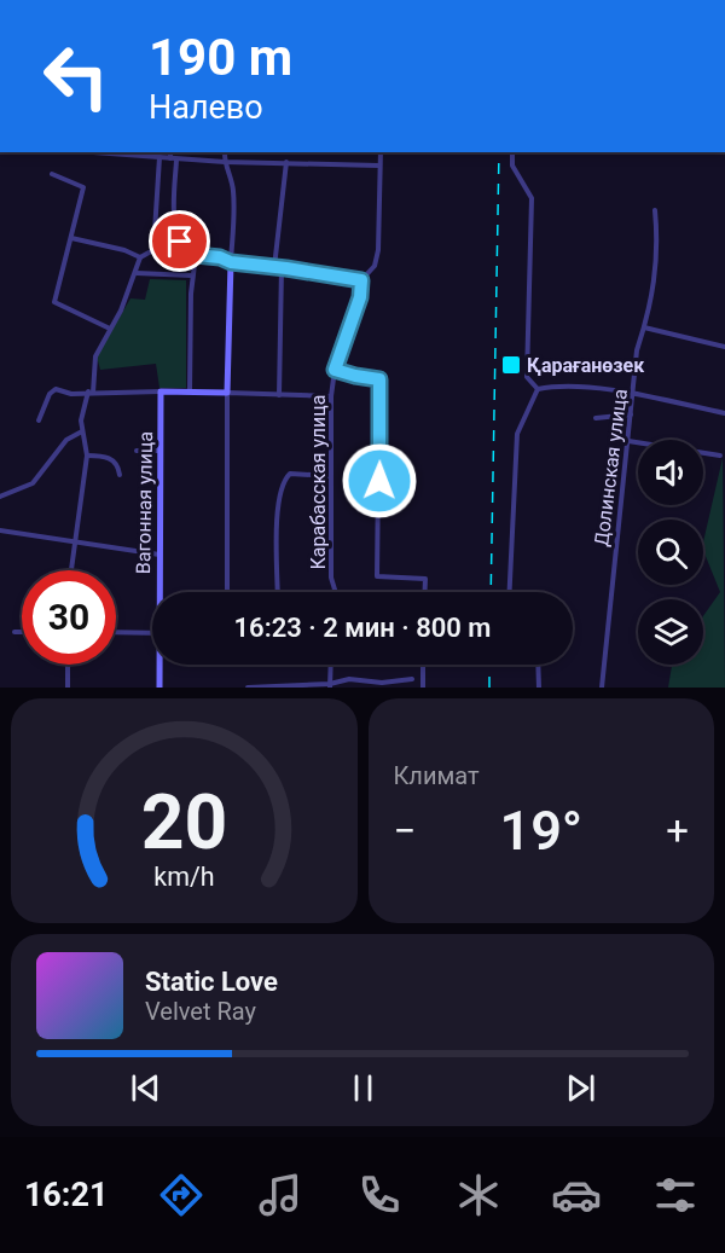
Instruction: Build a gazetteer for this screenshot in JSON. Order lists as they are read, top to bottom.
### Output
{
  "streets": {
    "street": ["Долинская улица", "Карабасская улица", "Вагонная улица"]
  },
  "places": {
    "transit": ["Қарағанөзек"]
  },
  "page": {
    "turn": ["190 m", "Налево"],
    "limit": "30",
    "trip": "16:23 · 2 мин · 800 m",
    "tile": "Климат",
    "heat": ["−", "19°", "+"],
    "song": ["Static Love", "Velvet Ray"],
    "tabs": "16:21",
    "gauge": ["20", "km/h"]
  }
}
